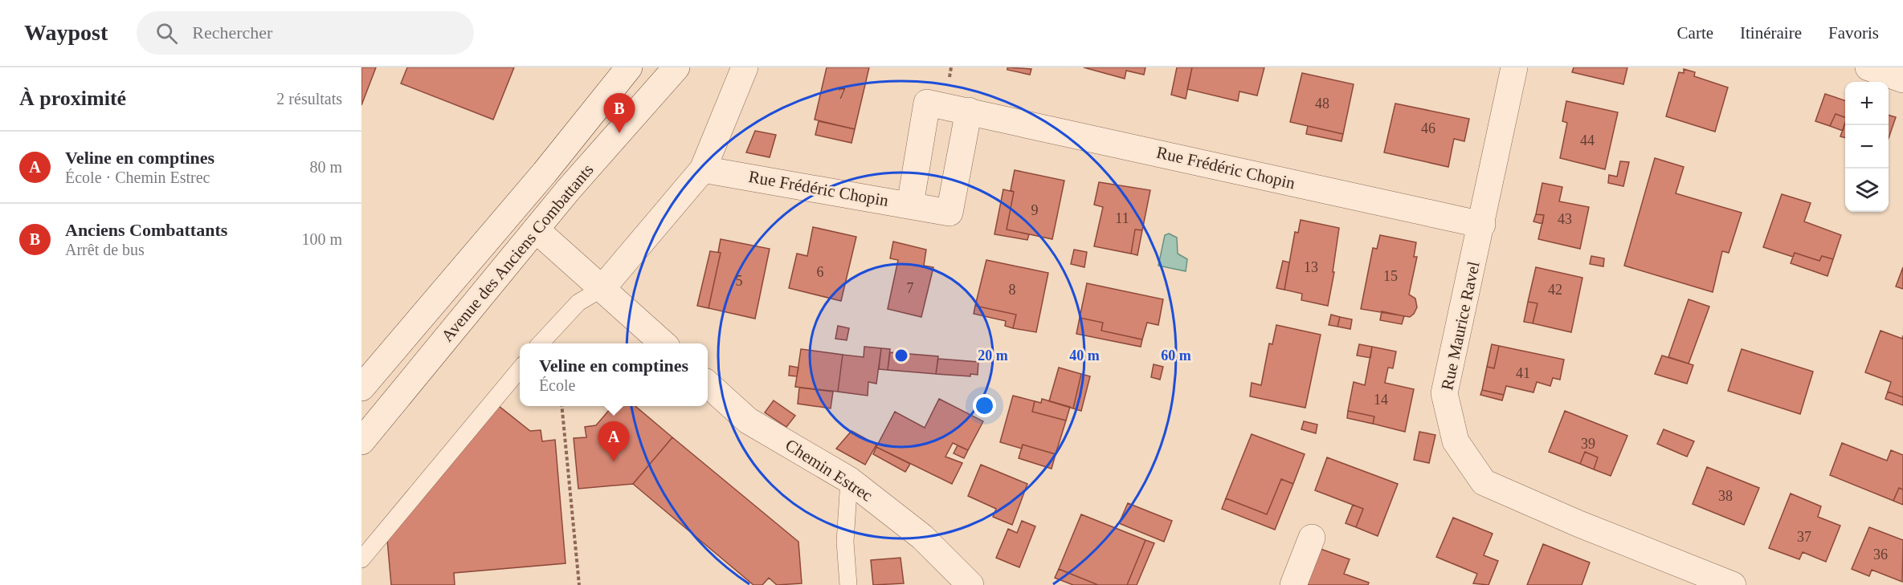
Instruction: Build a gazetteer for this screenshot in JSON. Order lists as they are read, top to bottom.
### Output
{
  "streets": {
    "street": [
      "Rue Frédéric Chopin",
      "Avenue des Anciens Combattants",
      "Rue Maurice Ravel",
      "Chemin Estrec"
    ]
  },
  "crossings": [
    ["Rue Frédéric Chopin", "Rue Maurice Ravel"]
  ],
  "house_numbers": [
    "7",
    "48",
    "46",
    "44",
    "9",
    "11",
    "43",
    "13",
    "6",
    "15",
    "5",
    "7",
    "8",
    "42",
    "41",
    "14",
    "39",
    "38",
    "37",
    "36"
  ],
  "page": {
    "header": "Waypost",
    "search": "Rechercher",
    "nav": ["Carte", "Itinéraire", "Favoris"],
    "heading": ["À proximité", "2 résultats"],
    "map_buttons": ["+", "−"],
    "pins": ["B", "A"],
    "list": [
      {
        "mark": "A",
        "name": "Veline en comptines",
        "note": "École · Chemin Estrec",
        "value": "80 m"
      },
      {
        "mark": "B",
        "name": "Anciens Combattants",
        "note": "Arrêt de bus",
        "value": "100 m"
      }
    ],
    "popup": ["Veline en comptines", "École"]
  },
  "rings": ["20 m", "40 m", "60 m"]
}
